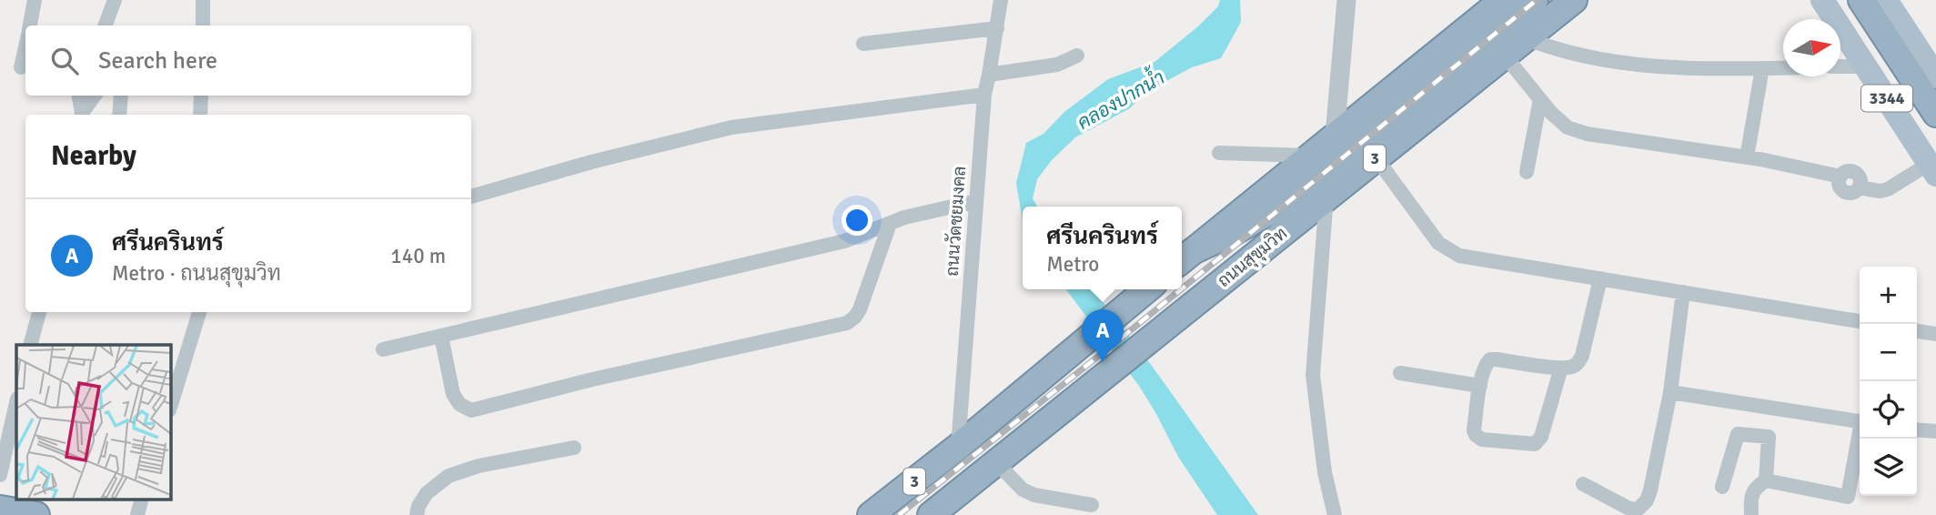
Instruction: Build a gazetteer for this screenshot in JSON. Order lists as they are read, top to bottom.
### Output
{
  "streets": {
    "highway": ["3", "ถนนสุขุมวิท"],
    "main road": ["3344"],
    "street": ["ถนนวัดชยมงคล"]
  },
  "crossings": [
    ["3", "ถนนวัดชยมงคล"]
  ],
  "water": ["คลองปากน้ำ"],
  "north": "right",
  "page": {
    "search": "Search here",
    "heading": "Nearby",
    "list": [
      {
        "mark": "A",
        "name": "ศรีนครินทร์",
        "note": "Metro · ถนนสุขุมวิท",
        "value": "140 m"
      }
    ],
    "popup": ["ศรีนครินทร์", "Metro"],
    "map_buttons": ["+", "−"],
    "pins": "A"
  }
}
